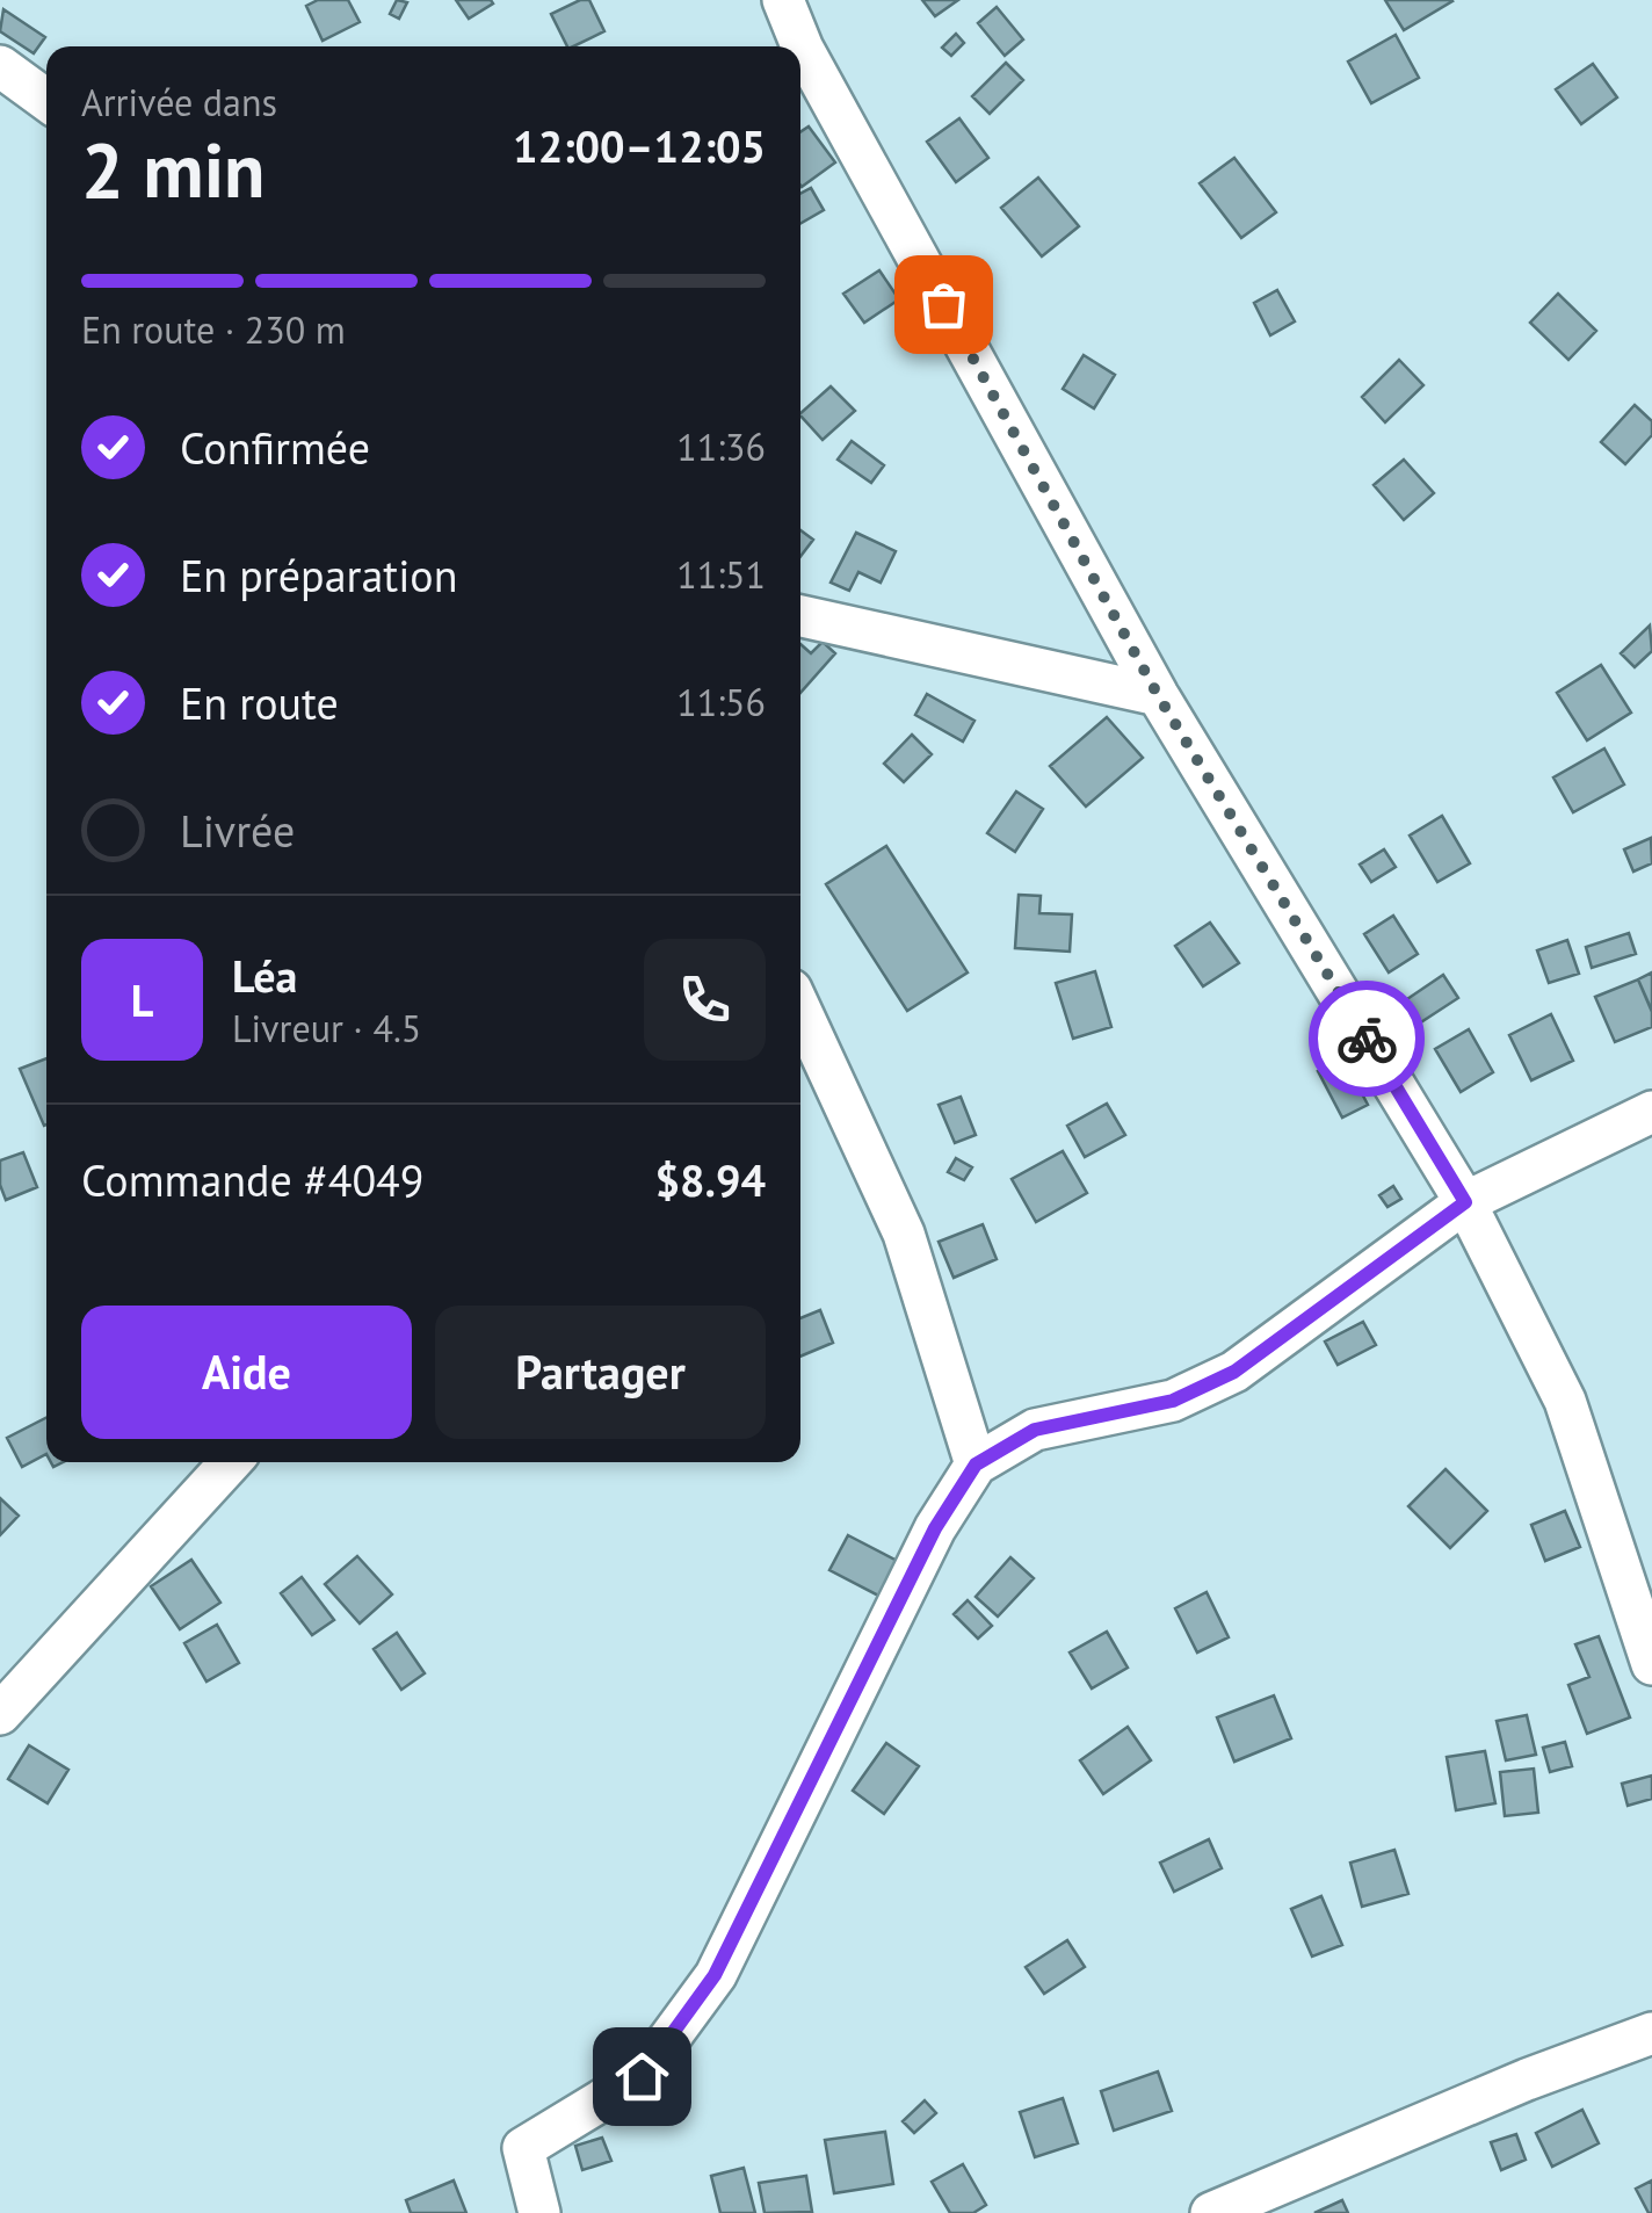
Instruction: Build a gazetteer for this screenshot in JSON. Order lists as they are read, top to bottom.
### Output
{
  "page": {
    "heading": ["2 min", "Arrivée dans", "12:00–12:05"],
    "panel": [
      "Léa",
      "Livreur · 4.5",
      "Commande #4049",
      "$8.94"
    ],
    "bar": "En route · 230 m",
    "list": [
      ["Confirmée", "11:36"],
      ["En préparation", "11:51"],
      ["En route", "11:56"],
      "Livrée"
    ],
    "round": "L",
    "buttons": ["Aide", "Partager"]
  }
}
